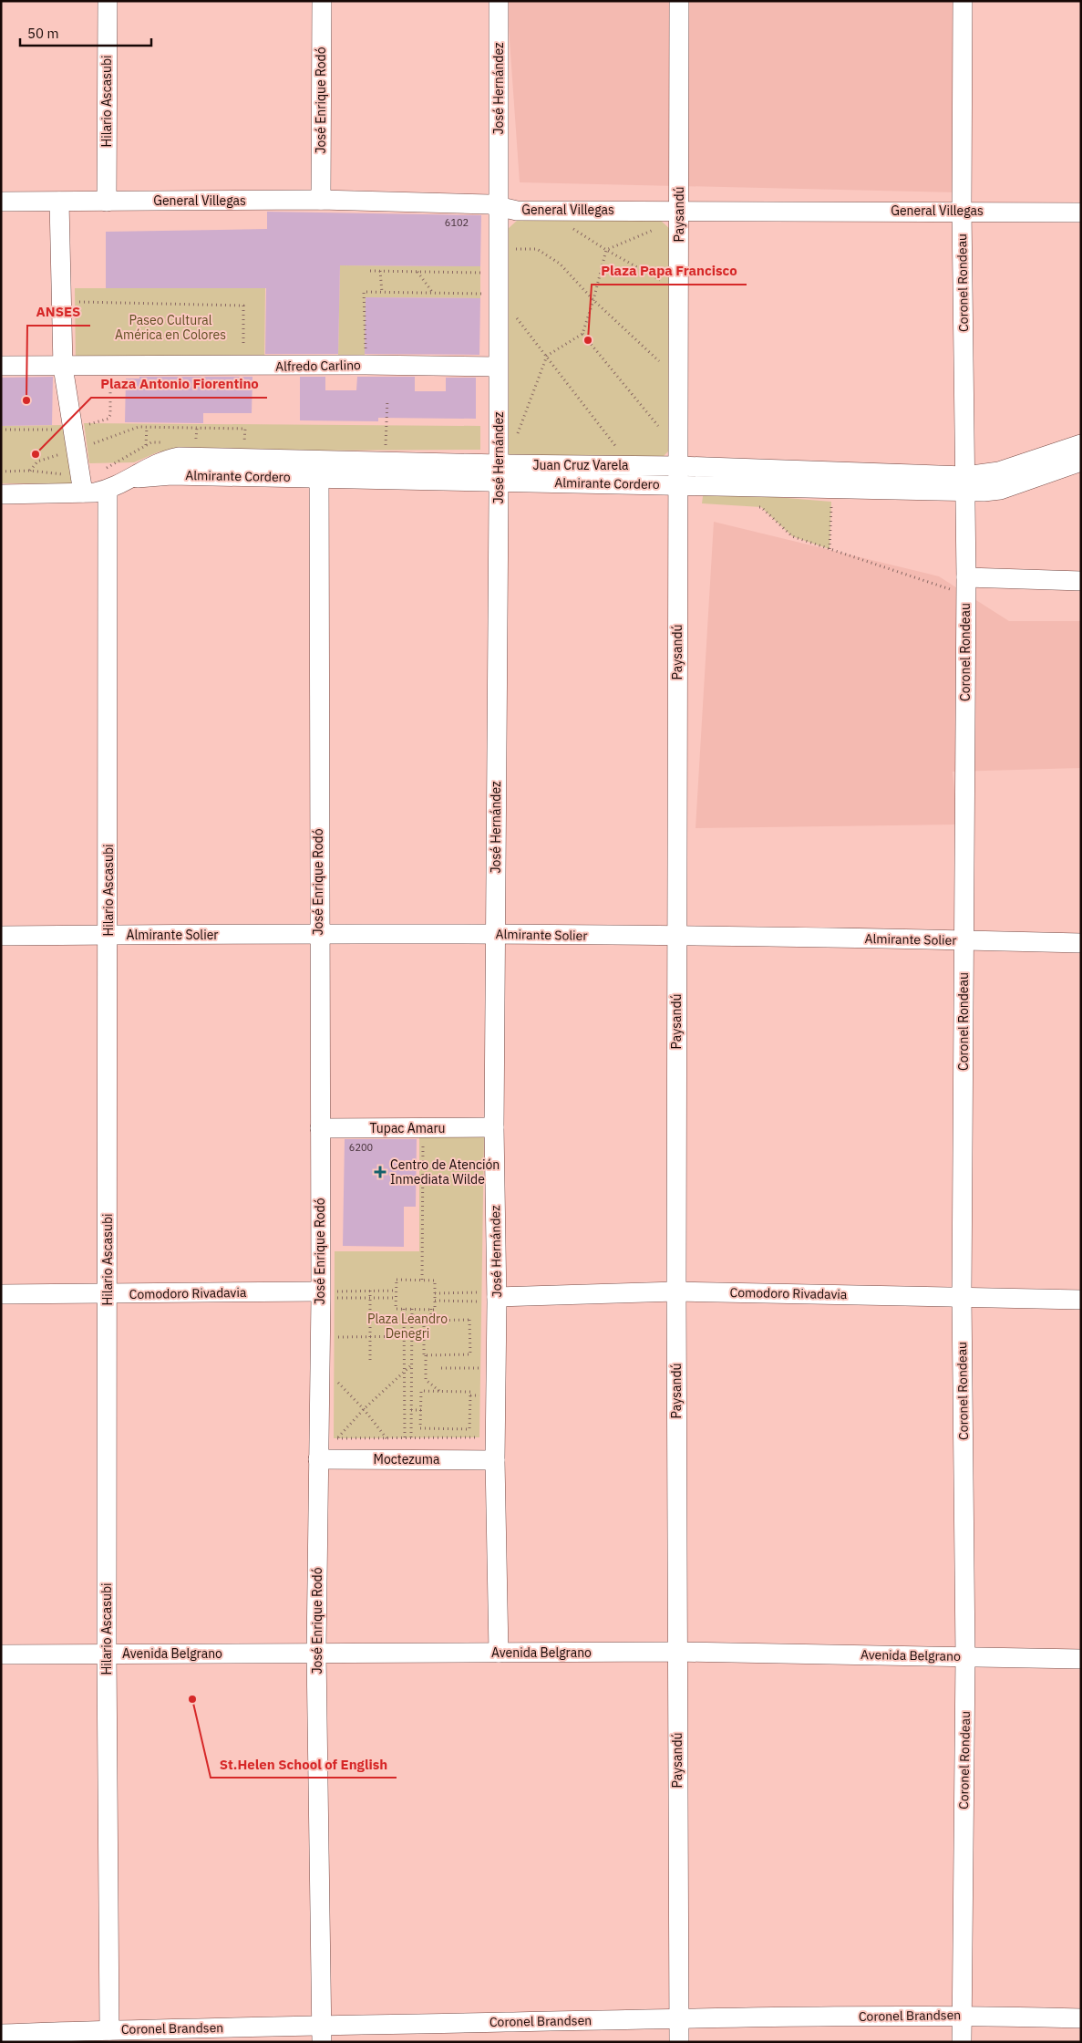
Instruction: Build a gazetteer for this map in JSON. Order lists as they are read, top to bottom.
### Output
{
  "streets": {
    "street": [
      "José Hernández",
      "José Enrique Rodó",
      "Hilario Ascasubi",
      "General Villegas",
      "Paysandú",
      "Coronel Rondeau",
      "Alfredo Carlino",
      "Almirante Cordero",
      "Almirante Solier",
      "Tupac Amaru",
      "Comodoro Rivadavia",
      "Moctezuma",
      "Avenida Belgrano",
      "Coronel Brandsen"
    ]
  },
  "crossings": [
    ["José Hernández", "General Villegas"],
    ["José Hernández", "Alfredo Carlino"],
    ["José Hernández", "Almirante Cordero"],
    ["José Hernández", "Almirante Solier"],
    ["José Hernández", "Tupac Amaru"],
    ["José Hernández", "Comodoro Rivadavia"],
    ["José Hernández", "Moctezuma"],
    ["José Hernández", "Avenida Belgrano"],
    ["José Enrique Rodó", "General Villegas"],
    ["José Enrique Rodó", "Almirante Cordero"],
    ["José Enrique Rodó", "Almirante Solier"],
    ["José Enrique Rodó", "Tupac Amaru"],
    ["José Enrique Rodó", "Comodoro Rivadavia"],
    ["José Enrique Rodó", "Moctezuma"],
    ["José Enrique Rodó", "Avenida Belgrano"],
    ["José Enrique Rodó", "Coronel Brandsen"],
    ["Hilario Ascasubi", "General Villegas"],
    ["Hilario Ascasubi", "Almirante Solier"],
    ["Hilario Ascasubi", "Comodoro Rivadavia"],
    ["Hilario Ascasubi", "Avenida Belgrano"],
    ["Hilario Ascasubi", "Coronel Brandsen"],
    ["General Villegas", "Paysandú"],
    ["General Villegas", "Coronel Rondeau"],
    ["Paysandú", "Almirante Cordero"],
    ["Paysandú", "Almirante Solier"],
    ["Paysandú", "Comodoro Rivadavia"],
    ["Paysandú", "Avenida Belgrano"],
    ["Paysandú", "Coronel Brandsen"],
    ["Coronel Rondeau", "Almirante Cordero"],
    ["Coronel Rondeau", "Almirante Solier"],
    ["Coronel Rondeau", "Comodoro Rivadavia"],
    ["Coronel Rondeau", "Avenida Belgrano"],
    ["Coronel Rondeau", "Coronel Brandsen"]
  ],
  "parks": ["Paseo Cultural América en Colores", "Plaza Leandro Denegri"],
  "places": {
    "other": [
      "Plaza Papa Francisco",
      "ANSES",
      "Plaza Antonio Fiorentino",
      "St.Helen School of English"
    ],
    "health": ["Centro de Atención Inmediata Wilde"]
  },
  "house_numbers": ["6102", "6200"],
  "scale_bar": "50 m"
}
